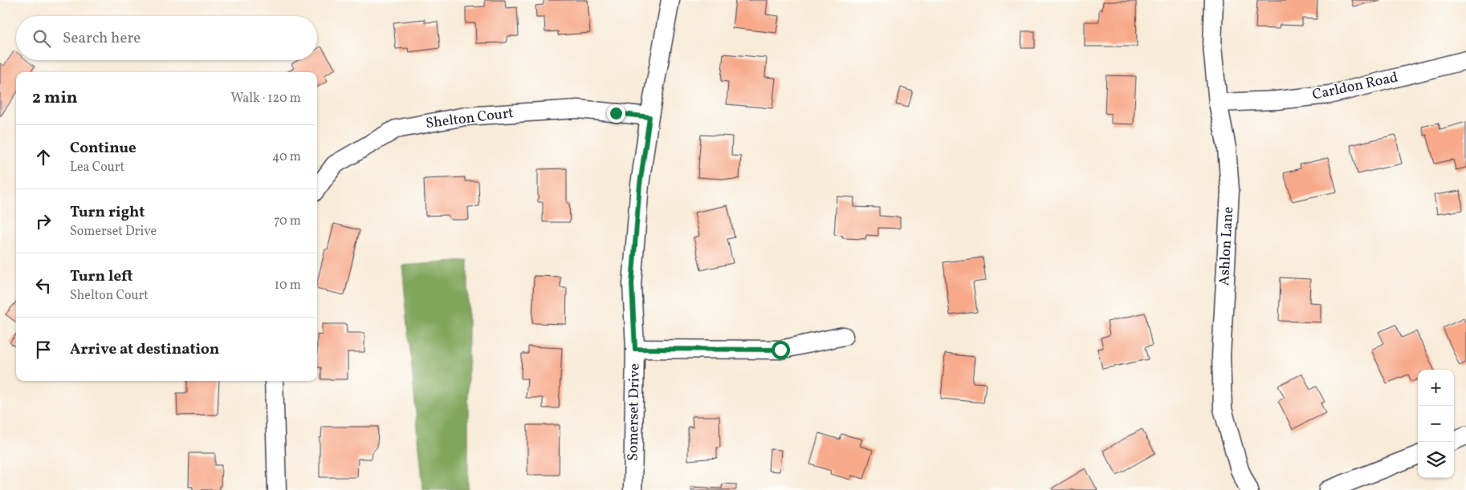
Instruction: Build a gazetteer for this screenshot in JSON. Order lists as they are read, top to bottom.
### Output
{
  "streets": {
    "street": [
      "Carldon Road",
      "Shelton Court",
      "Ashlon Lane",
      "Somerset Drive"
    ]
  },
  "crossings": [
    ["Carldon Road", "Ashlon Lane"],
    ["Shelton Court", "Somerset Drive"]
  ],
  "page": {
    "search": "Search here",
    "heading": ["2 min", "Walk · 120 m"],
    "list": [
      ["Continue", "Lea Court", "40 m"],
      ["Turn right", "Somerset Drive", "70 m"],
      ["Turn left", "Shelton Court", "10 m"],
      "Arrive at destination"
    ],
    "map_buttons": ["+", "−"]
  }
}
